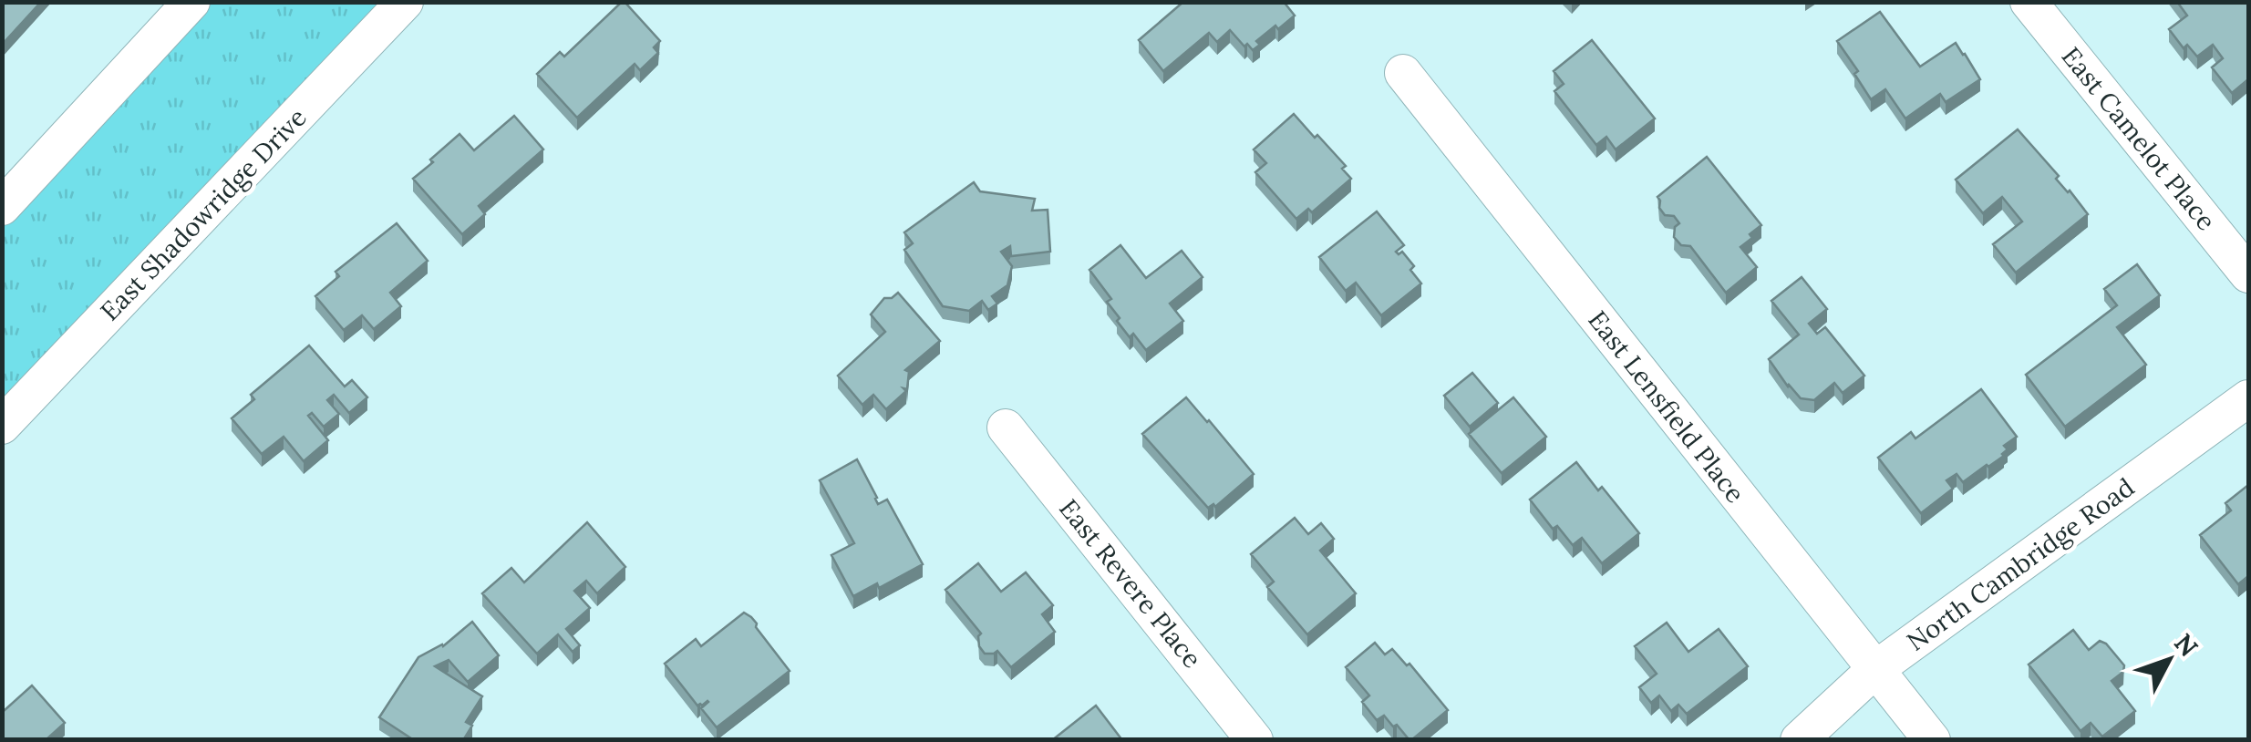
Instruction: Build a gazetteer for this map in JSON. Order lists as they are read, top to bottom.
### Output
{
  "streets": {
    "street": [
      "East Camelot Place",
      "East Shadowridge Drive",
      "East Lensfield Place",
      "North Cambridge Road",
      "East Revere Place"
    ]
  },
  "crossings": [
    ["East Lensfield Place", "North Cambridge Road"]
  ],
  "north": "top right"
}
